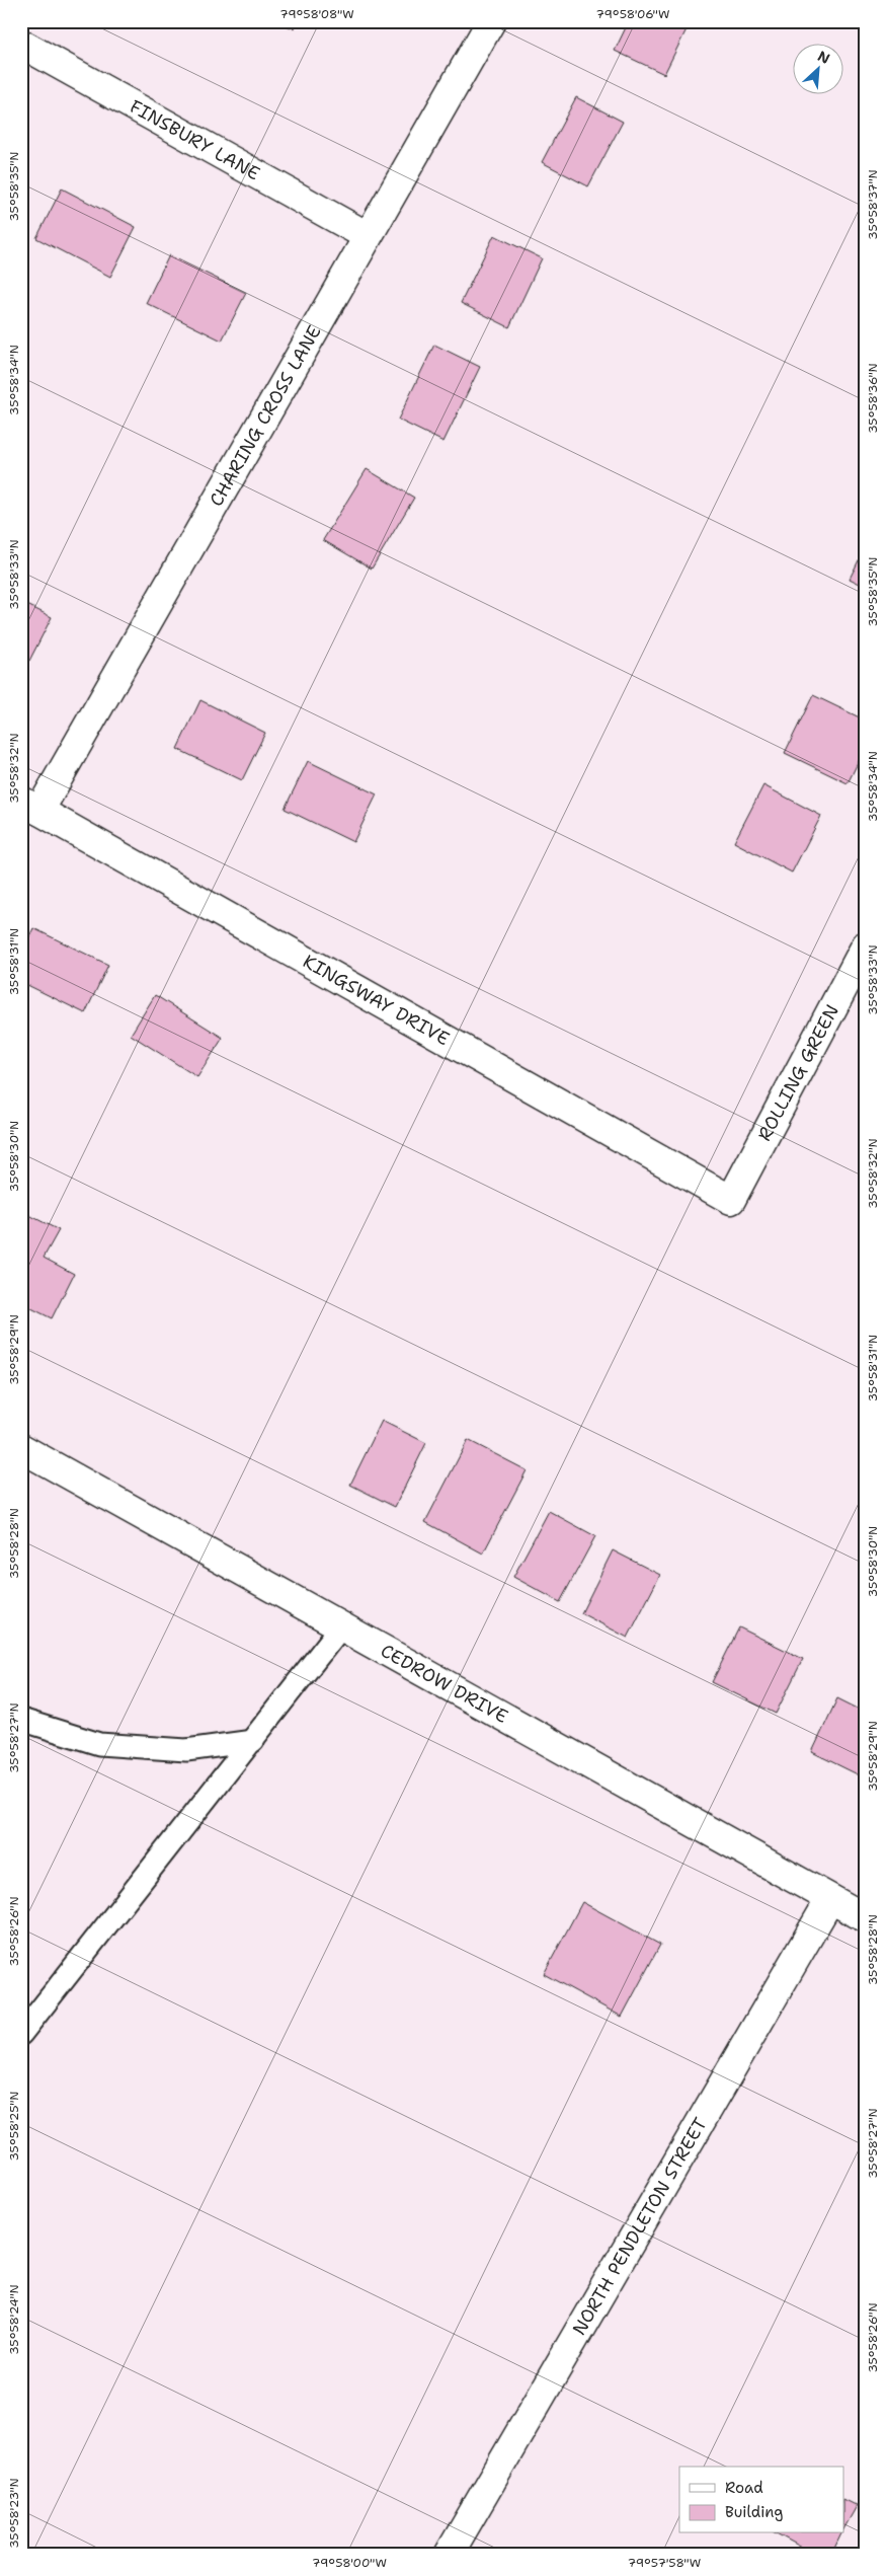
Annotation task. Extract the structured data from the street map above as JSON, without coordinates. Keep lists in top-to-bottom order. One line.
{"streets":{"street":["FINSBURY LANE","CHARING CROSS LANE","KINGSWAY DRIVE","ROLLING GREEN","CEDROW DRIVE","NORTH PENDLETON STREET"]},"crossings":[["FINSBURY LANE","CHARING CROSS LANE"],["CHARING CROSS LANE","KINGSWAY DRIVE"],["KINGSWAY DRIVE","ROLLING GREEN"],["CEDROW DRIVE","NORTH PENDLETON STREET"]],"legend":["Road","Building"],"north":"top right","coordinates":["79°58'08\"W","79°58'06\"W","35°58'35\"N","35°58'37\"N","35°58'34\"N","35°58'36\"N","35°58'33\"N","35°58'32\"N","35°58'31\"N","35°58'30\"N","35°58'29\"N","35°58'28\"N","35°58'27\"N","35°58'26\"N","35°58'25\"N","35°58'24\"N","35°58'23\"N","79°58'00\"W","79°57'58\"W"]}
